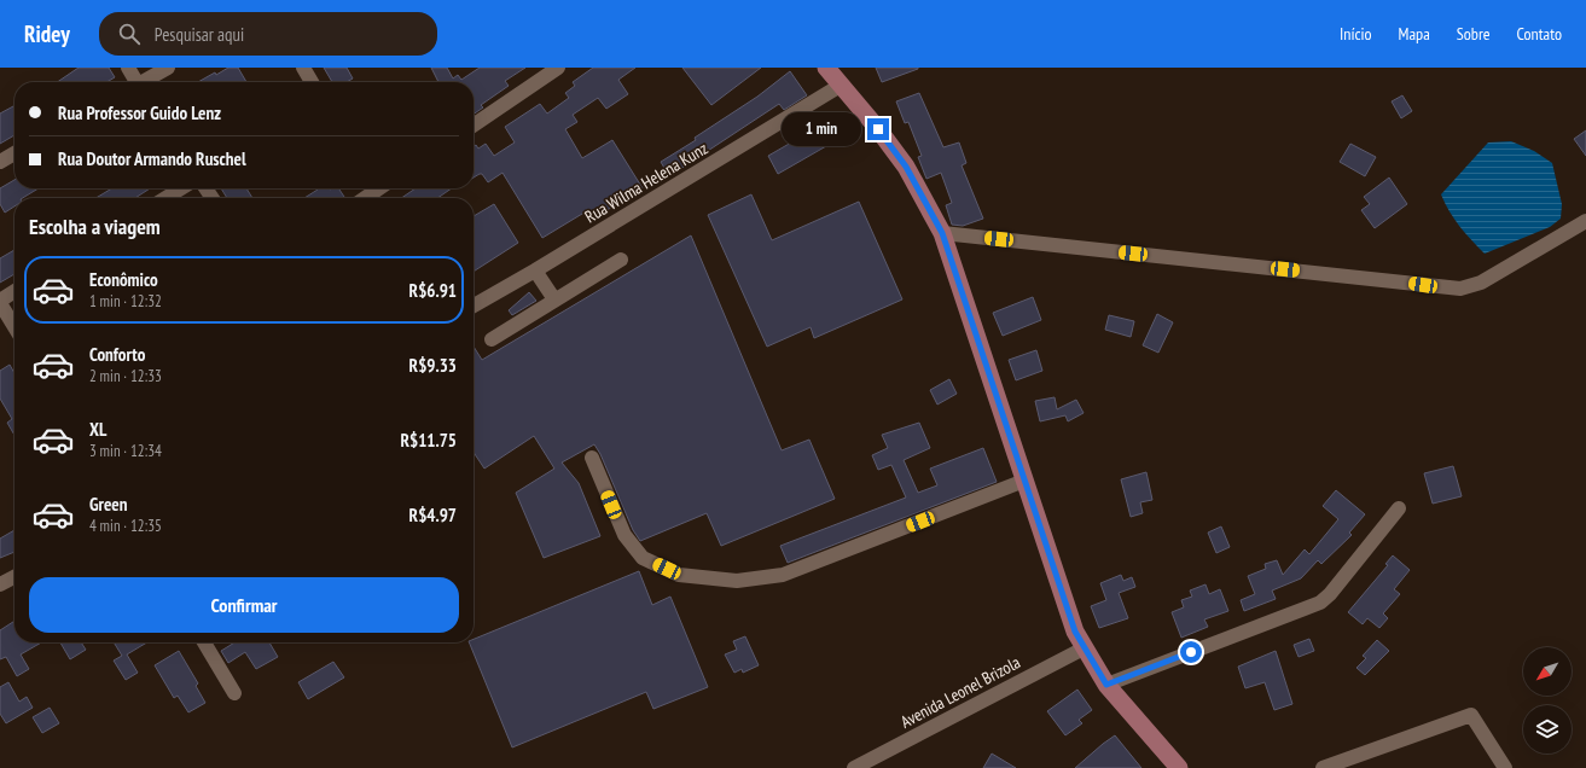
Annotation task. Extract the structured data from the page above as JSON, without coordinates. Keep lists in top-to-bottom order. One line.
{"streets":{"street":["Rua Wilma Helena Kunz","Avenida Leonel Brizola"]},"north":"bottom left","page":{"header":"Ridey","search":"Pesquisar aqui","nav":["Início","Mapa","Sobre","Contato"],"banner":["Rua Professor Guido Lenz","Rua Doutor Armando Ruschel"],"bubble":"1 min","heading":"Escolha a viagem","list":[{"name":"Econômico","note":"1 min · 12:32","value":"R$6.91"},{"name":"Conforto","note":"2 min · 12:33","value":"R$9.33"},{"name":"XL","note":"3 min · 12:34","value":"R$11.75"},{"name":"Green","note":"4 min · 12:35","value":"R$4.97"}],"buttons":"Confirmar"}}
